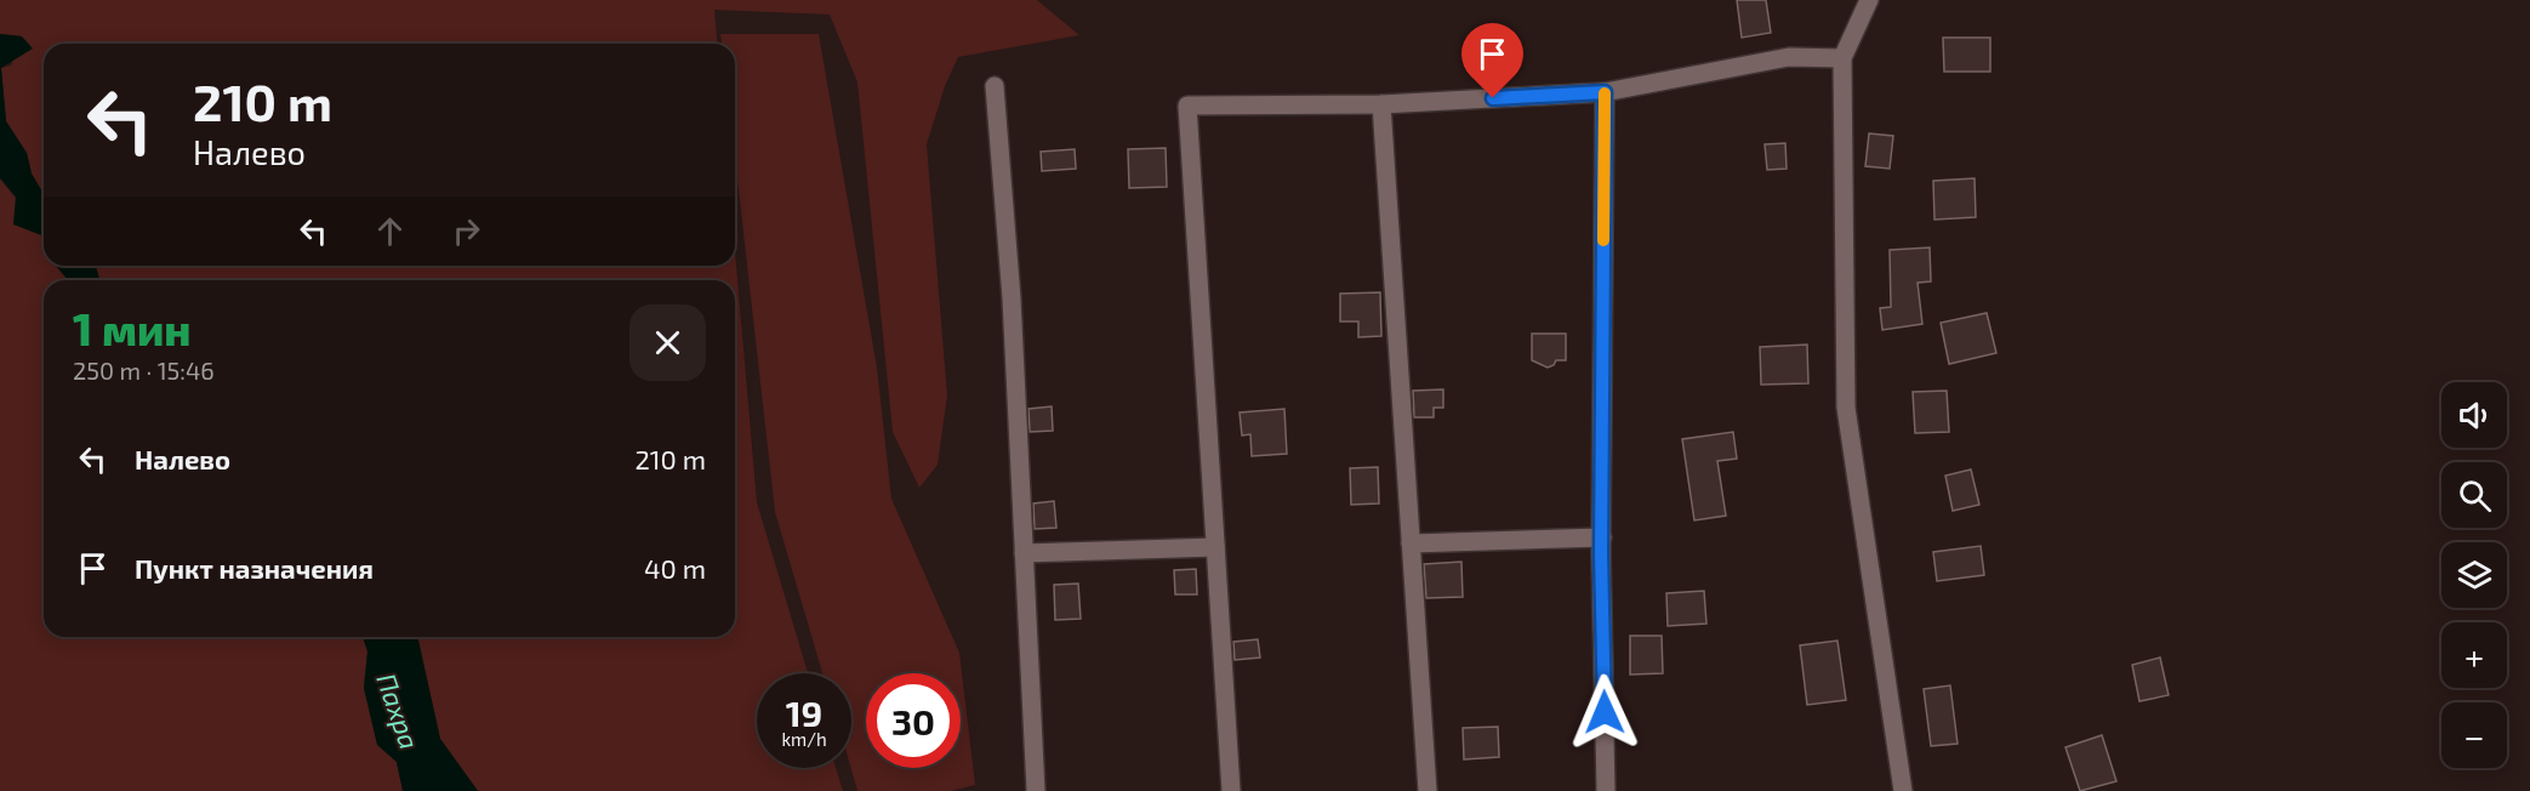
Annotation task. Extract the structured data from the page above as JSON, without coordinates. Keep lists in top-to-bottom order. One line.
{"water":["Пахра"],"page":{"turn":["210 m","Налево"],"heading":["1 мин","250 m · 15:46"],"map_buttons":["+","−"],"list":[{"name":"Налево","value":"210 m"},{"name":"Пункт назначения","value":"40 m"}],"speed":"19 km/h","limit":"30"}}
